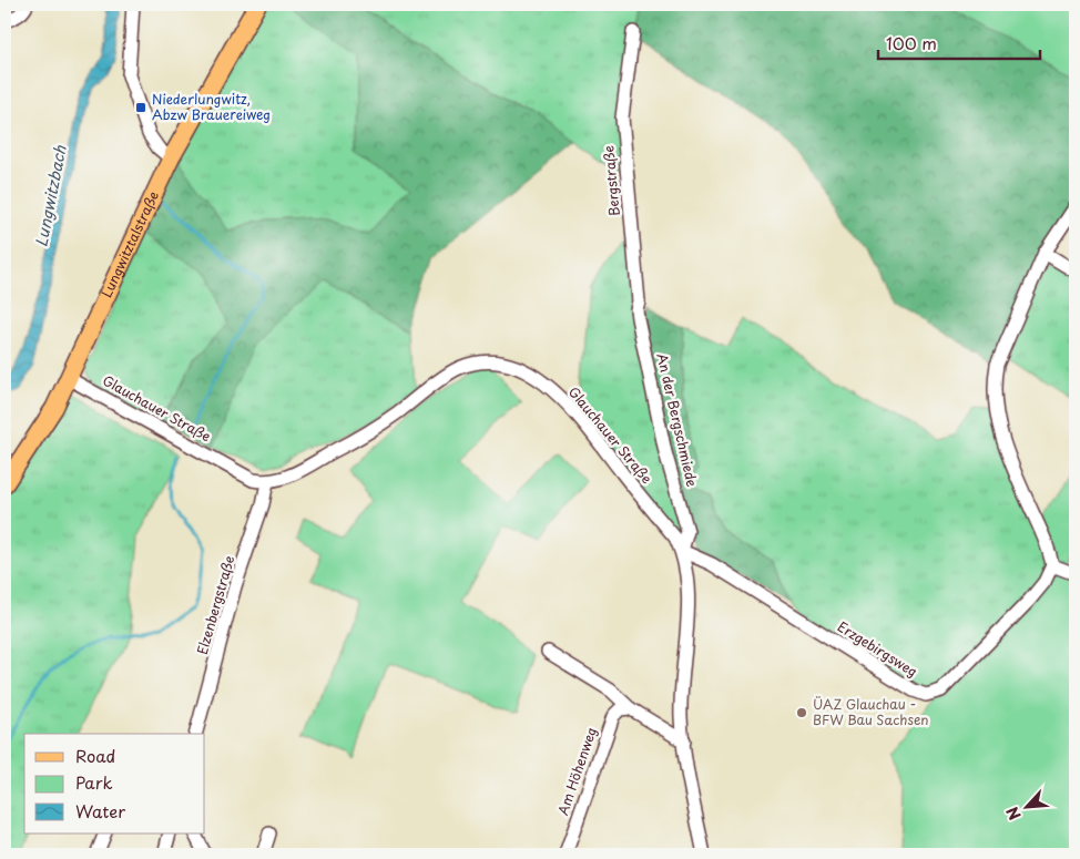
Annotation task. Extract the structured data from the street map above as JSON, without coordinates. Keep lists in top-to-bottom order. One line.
{"streets":{"main road":["Lungwitztalstraße"],"street":["Bergstraße","Glauchauer Straße","An der Bergschmiede","Elzenbergstraße","Erzgebirgsweg","Am Höhenweg"]},"crossings":[["Bergstraße","An der Bergschmiede"],["Lungwitztalstraße","Glauchauer Straße"],["Glauchauer Straße","An der Bergschmiede"],["Glauchauer Straße","Elzenbergstraße"],["Glauchauer Straße","Erzgebirgsweg"],["An der Bergschmiede","Erzgebirgsweg"]],"water":["Lungwitzbach"],"places":{"transit":["Niederlungwitz, Abzw Brauereiweg"],"other":["ÜAZ Glauchau - BFW Bau Sachsen"]},"legend":["Road","Park","Water"],"scale_bar":"100 m","north":"bottom left"}
